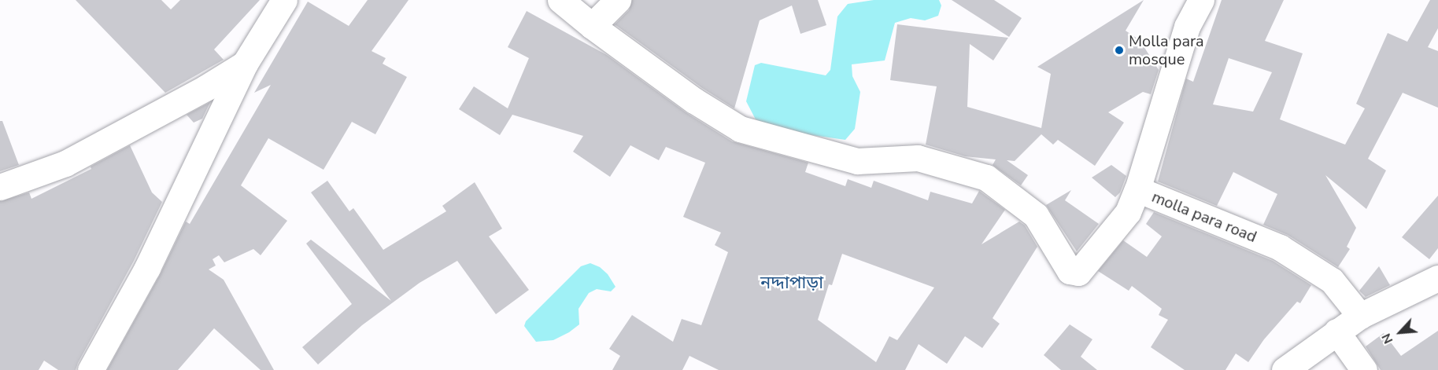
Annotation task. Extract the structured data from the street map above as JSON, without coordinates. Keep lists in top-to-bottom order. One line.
{"streets":{"street":["molla para road"]},"districts":["নদ্দাপাড়া"],"places":["Molla para mosque"],"north":"bottom left"}
